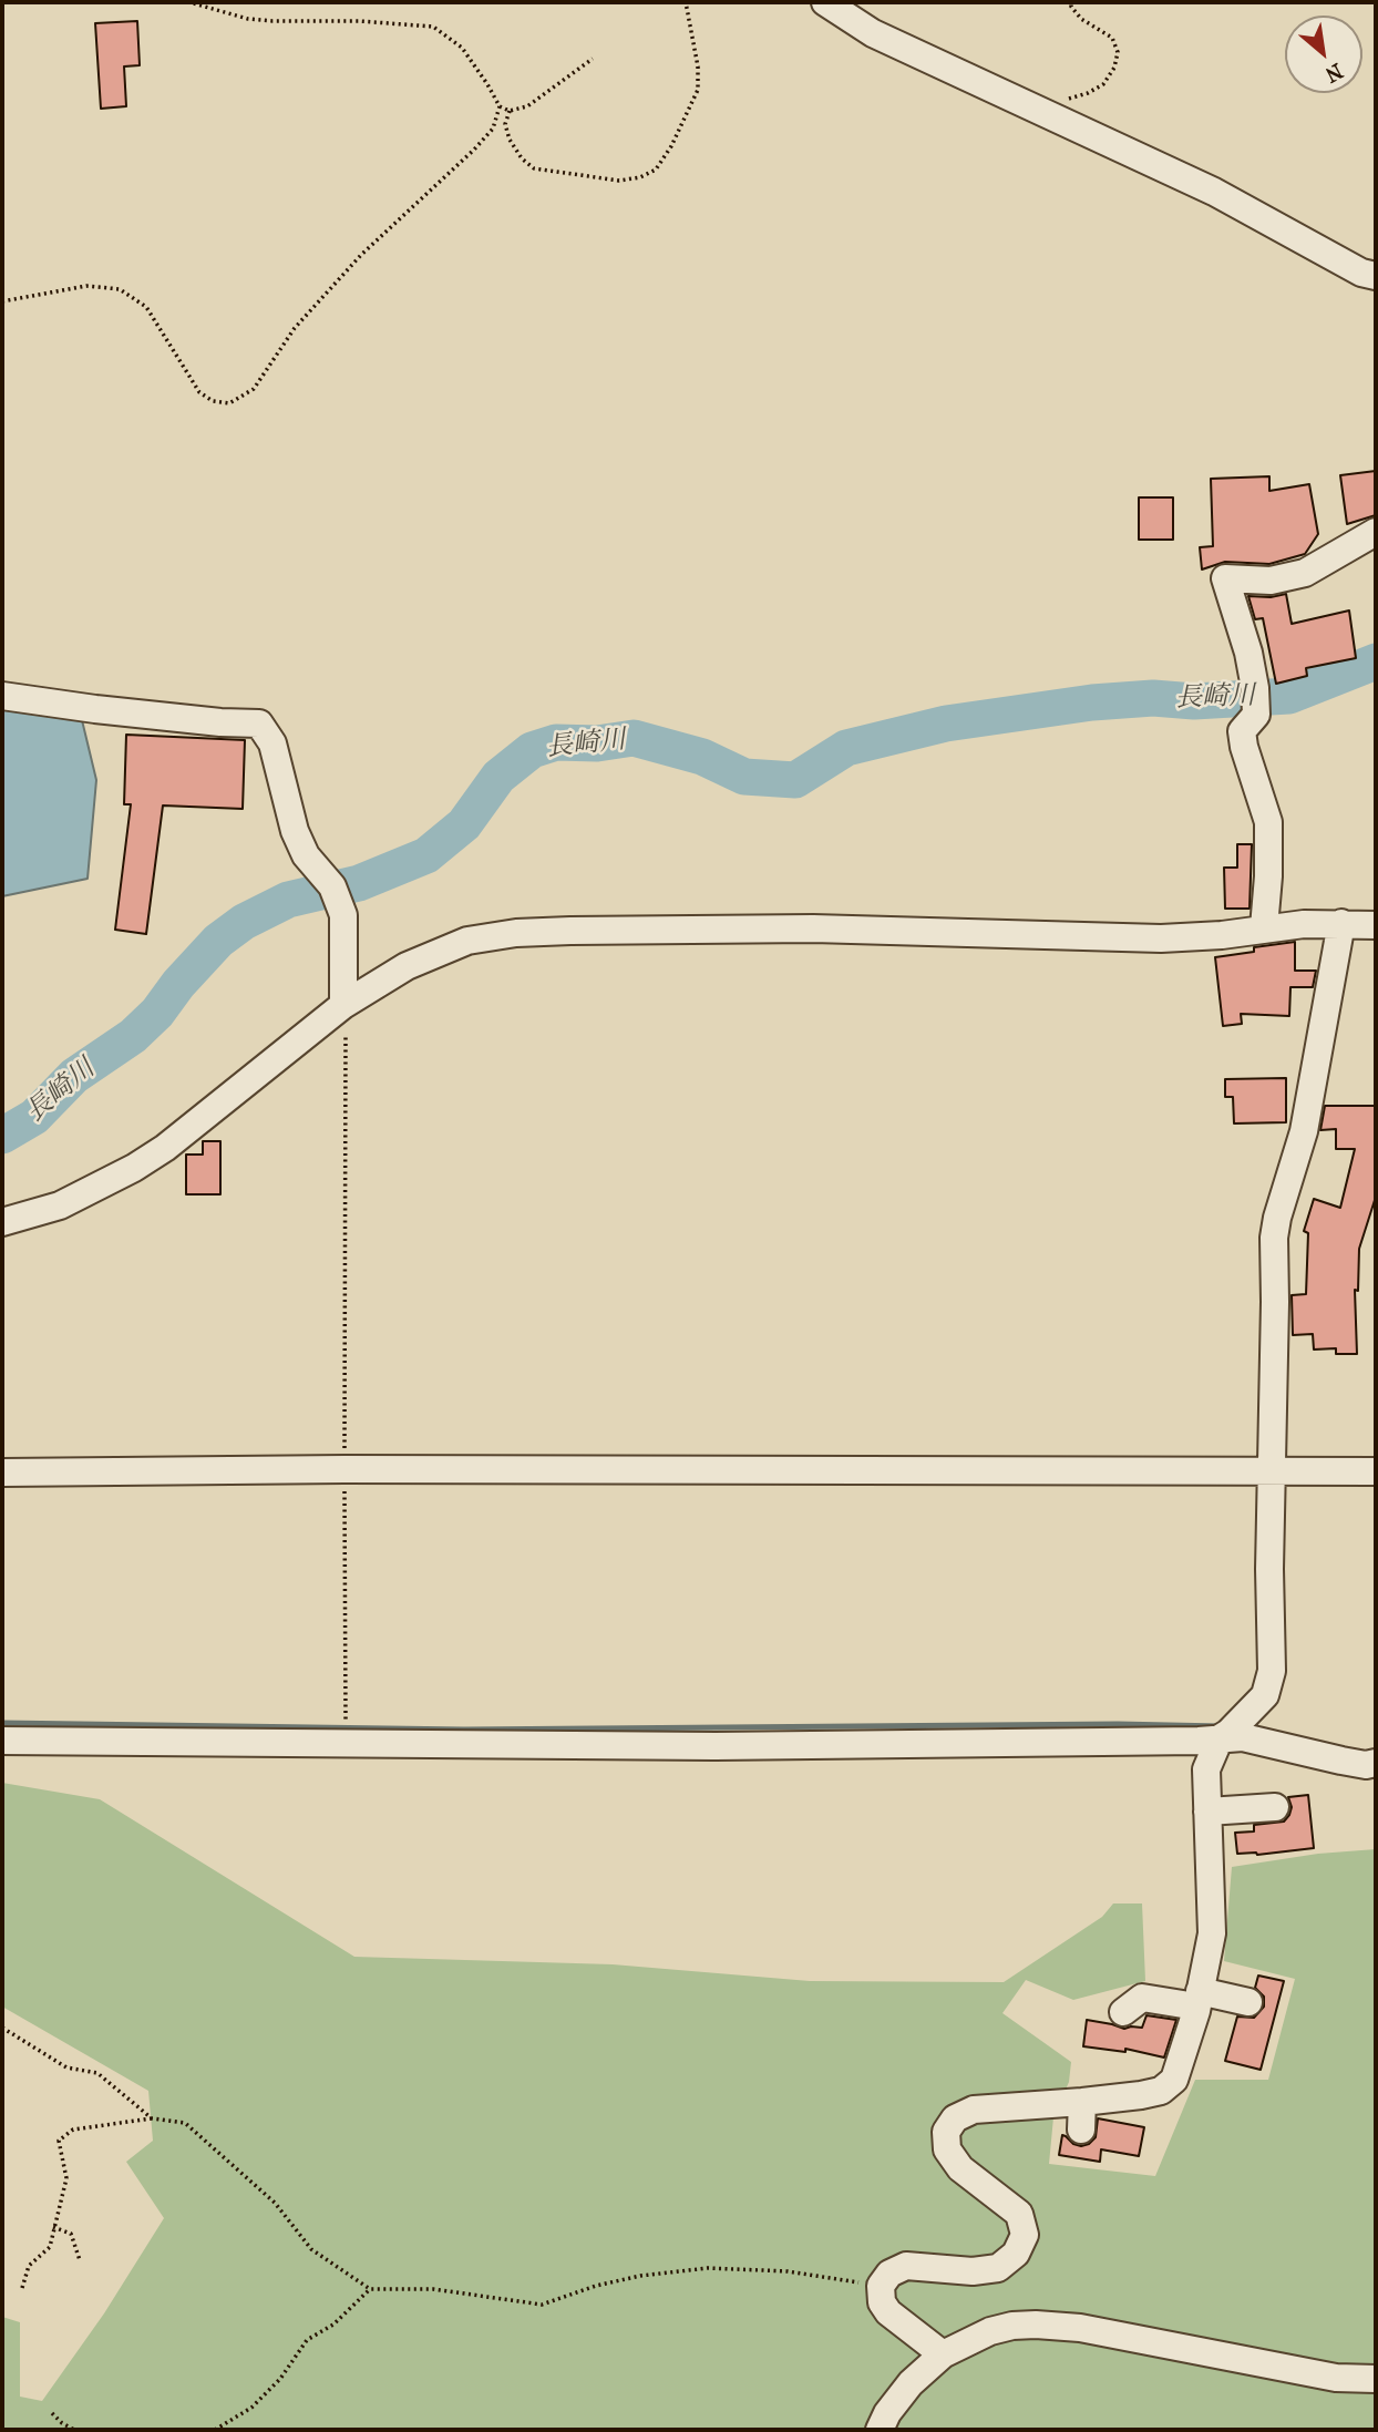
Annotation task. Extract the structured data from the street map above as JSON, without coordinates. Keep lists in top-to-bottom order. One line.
{"water":["長崎川"],"north":"bottom right"}
